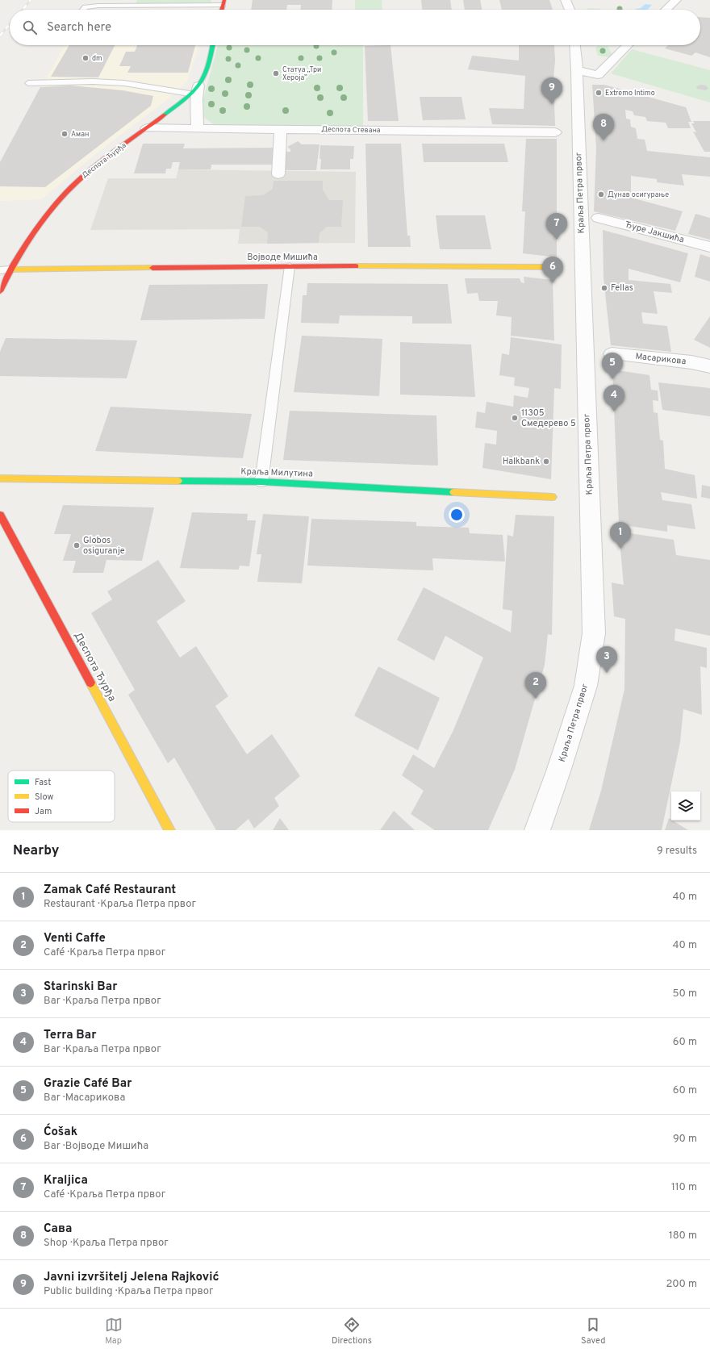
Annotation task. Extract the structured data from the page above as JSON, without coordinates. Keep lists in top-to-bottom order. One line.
{"streets":{"street":["Деспота Стевана","Деспота Ђурђа","Краља Петра првог","Ђуре Јакшића","Војводе Мишића","Масарикова","Краља Милутина"]},"crossings":[["Деспота Стевана","Деспота Ђурђа"],["Деспота Ђурђа","Војводе Мишића"]],"places":["dm","Статуа „Три Хероја”","Extremo Intimo","Аман","Дунав осигурање","Fellas","11305 Смедерево 5","Halkbank","Globos osiguranje"],"legend":["Fast","Slow","Jam"],"page":{"search":"Search here","pins":["9","8","7","6","5","4","1","3","2"],"heading":["Nearby","9 results"],"list":[{"mark":"1","name":"Zamak Café Restaurant","note":"Restaurant · Краља Петра првог","value":"40 m"},{"mark":"2","name":"Venti Caffe","note":"Café · Краља Петра првог","value":"40 m"},{"mark":"3","name":"Starinski Bar","note":"Bar · Краља Петра првог","value":"50 m"},{"mark":"4","name":"Terra Bar","note":"Bar · Краља Петра првог","value":"60 m"},{"mark":"5","name":"Grazie Café Bar","note":"Bar · Масарикова","value":"60 m"},{"mark":"6","name":"Ćošak","note":"Bar · Војводе Мишића","value":"90 m"},{"mark":"7","name":"Kraljica","note":"Café · Краља Петра првог","value":"110 m"},{"mark":"8","name":"Сава","note":"Shop · Краља Петра првог","value":"180 m"},{"mark":"9","name":"Javni izvršitelj Jelena Rajković","note":"Public building · Краља Петра првог","value":"200 m"}],"nav":["Map","Directions","Saved"]}}
